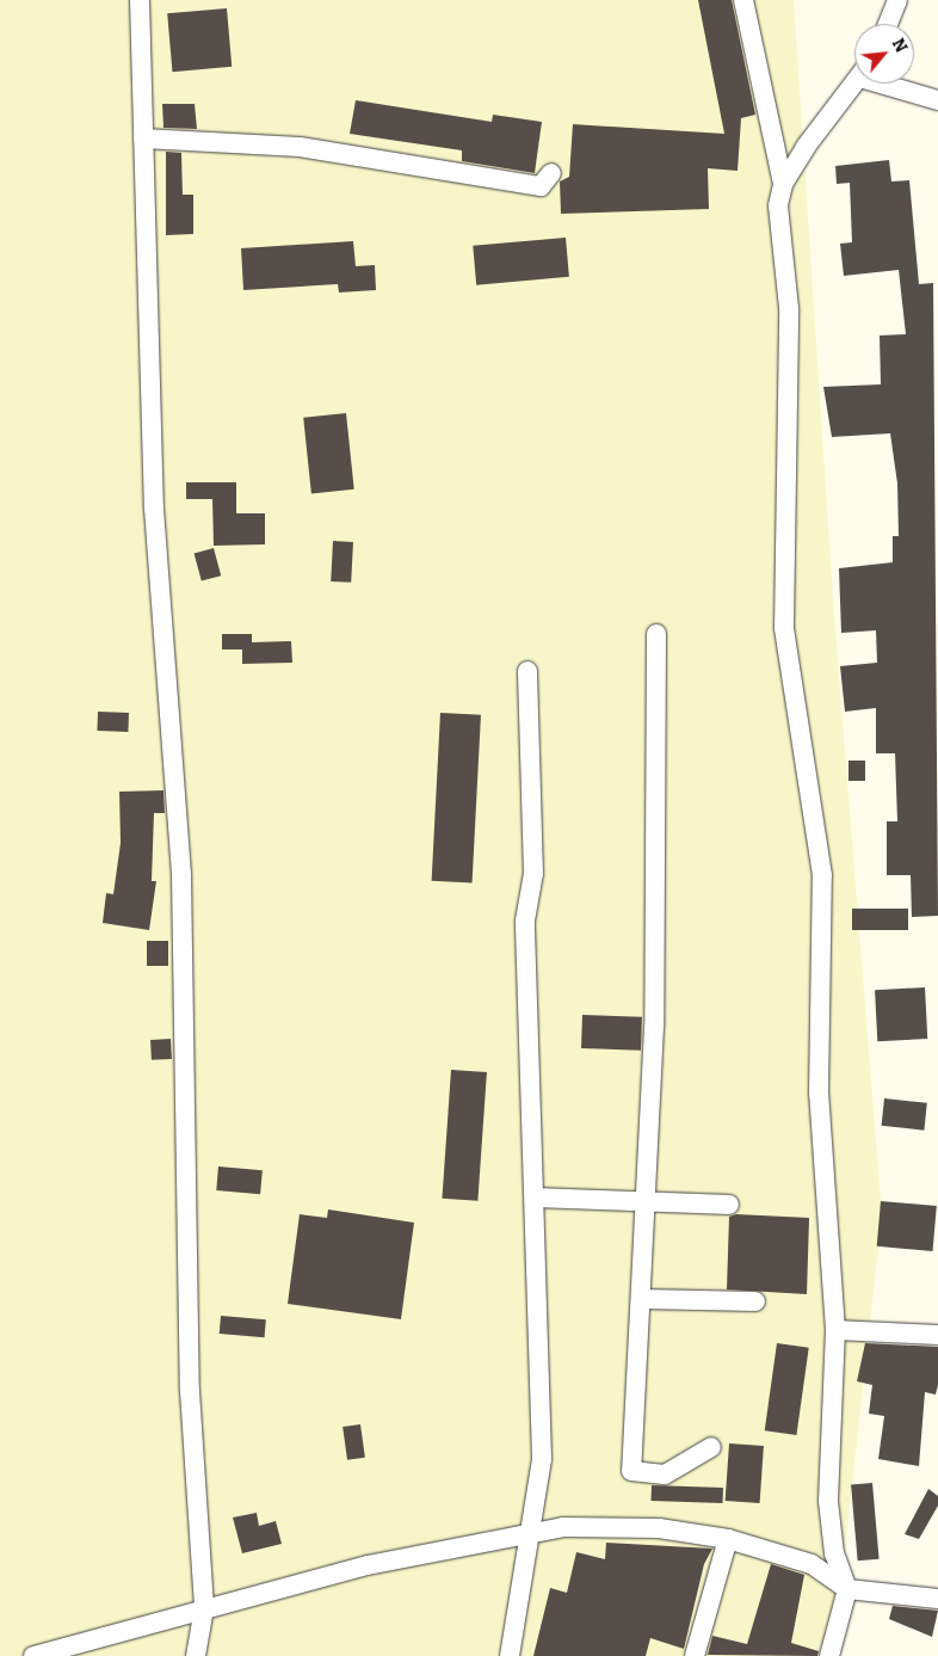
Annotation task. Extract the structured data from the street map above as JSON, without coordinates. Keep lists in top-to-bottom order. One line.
{"north":"top right"}
